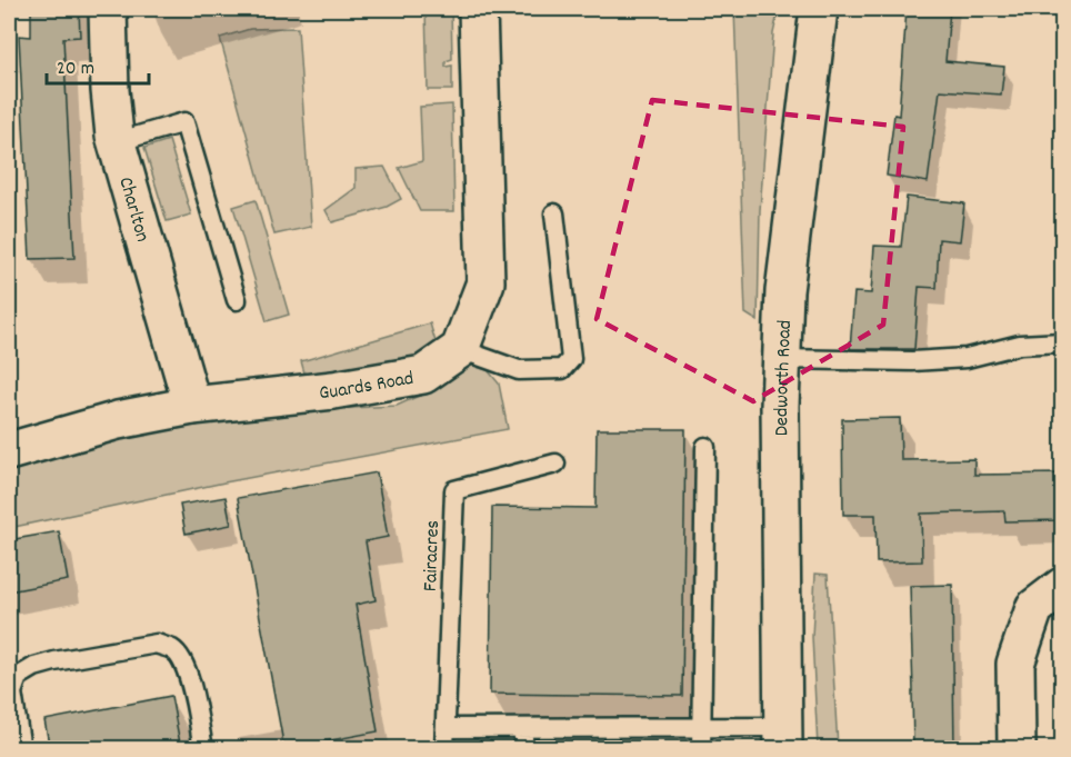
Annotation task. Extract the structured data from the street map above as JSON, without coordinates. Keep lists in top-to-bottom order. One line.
{"streets":{"street":["Charlton","Dedworth Road","Guards Road"],"lane":["Fairacres"]},"crossings":[["Charlton","Guards Road"]],"scale_bar":"20 m"}
